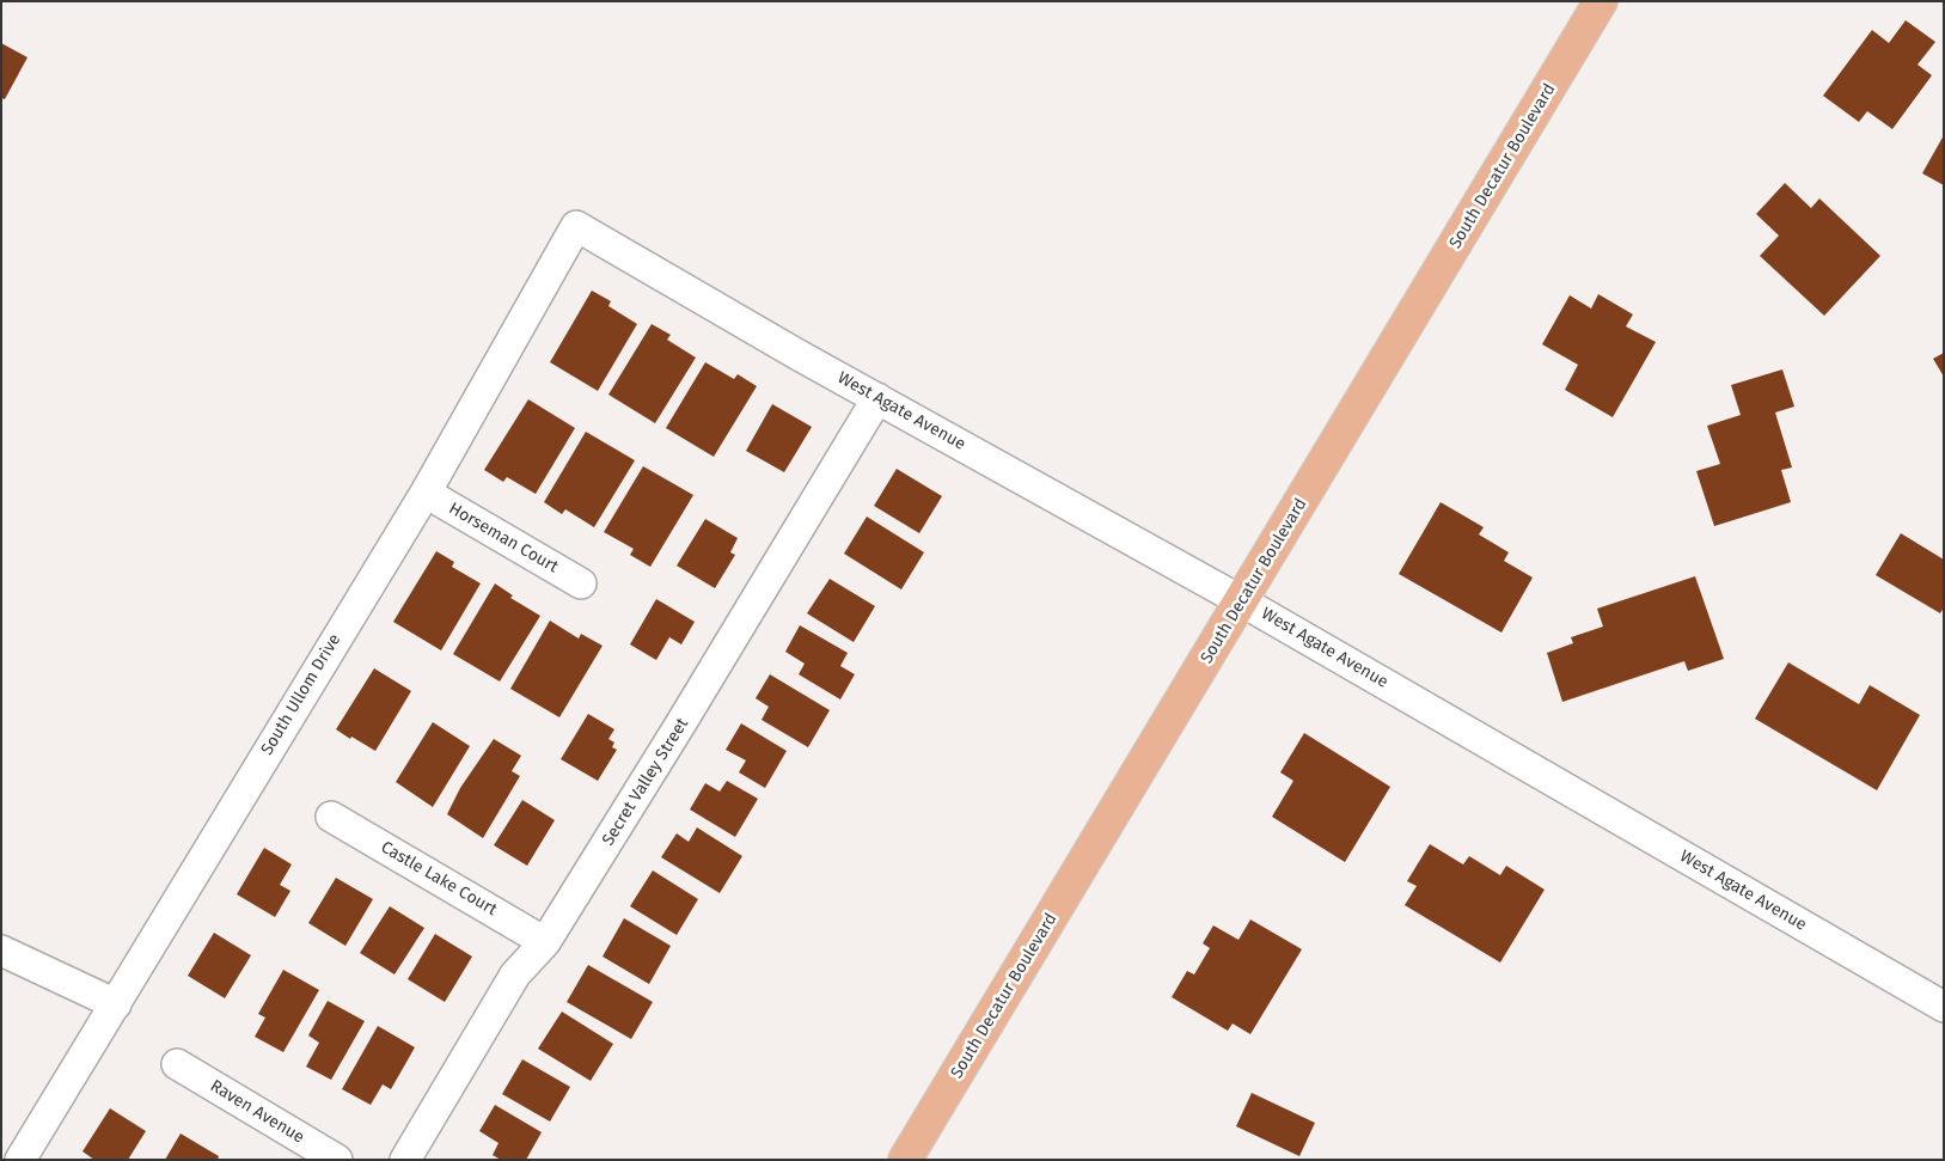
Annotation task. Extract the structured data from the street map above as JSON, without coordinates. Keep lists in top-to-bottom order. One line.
{"streets":{"main road":["South Decatur Boulevard"],"street":["West Agate Avenue","Horseman Court","South Ullom Drive","Secret Valley Street","Castle Lake Court","Raven Avenue"]},"crossings":[["South Decatur Boulevard","West Agate Avenue"],["West Agate Avenue","South Ullom Drive"],["West Agate Avenue","Secret Valley Street"],["Horseman Court","South Ullom Drive"],["Secret Valley Street","Castle Lake Court"]]}
